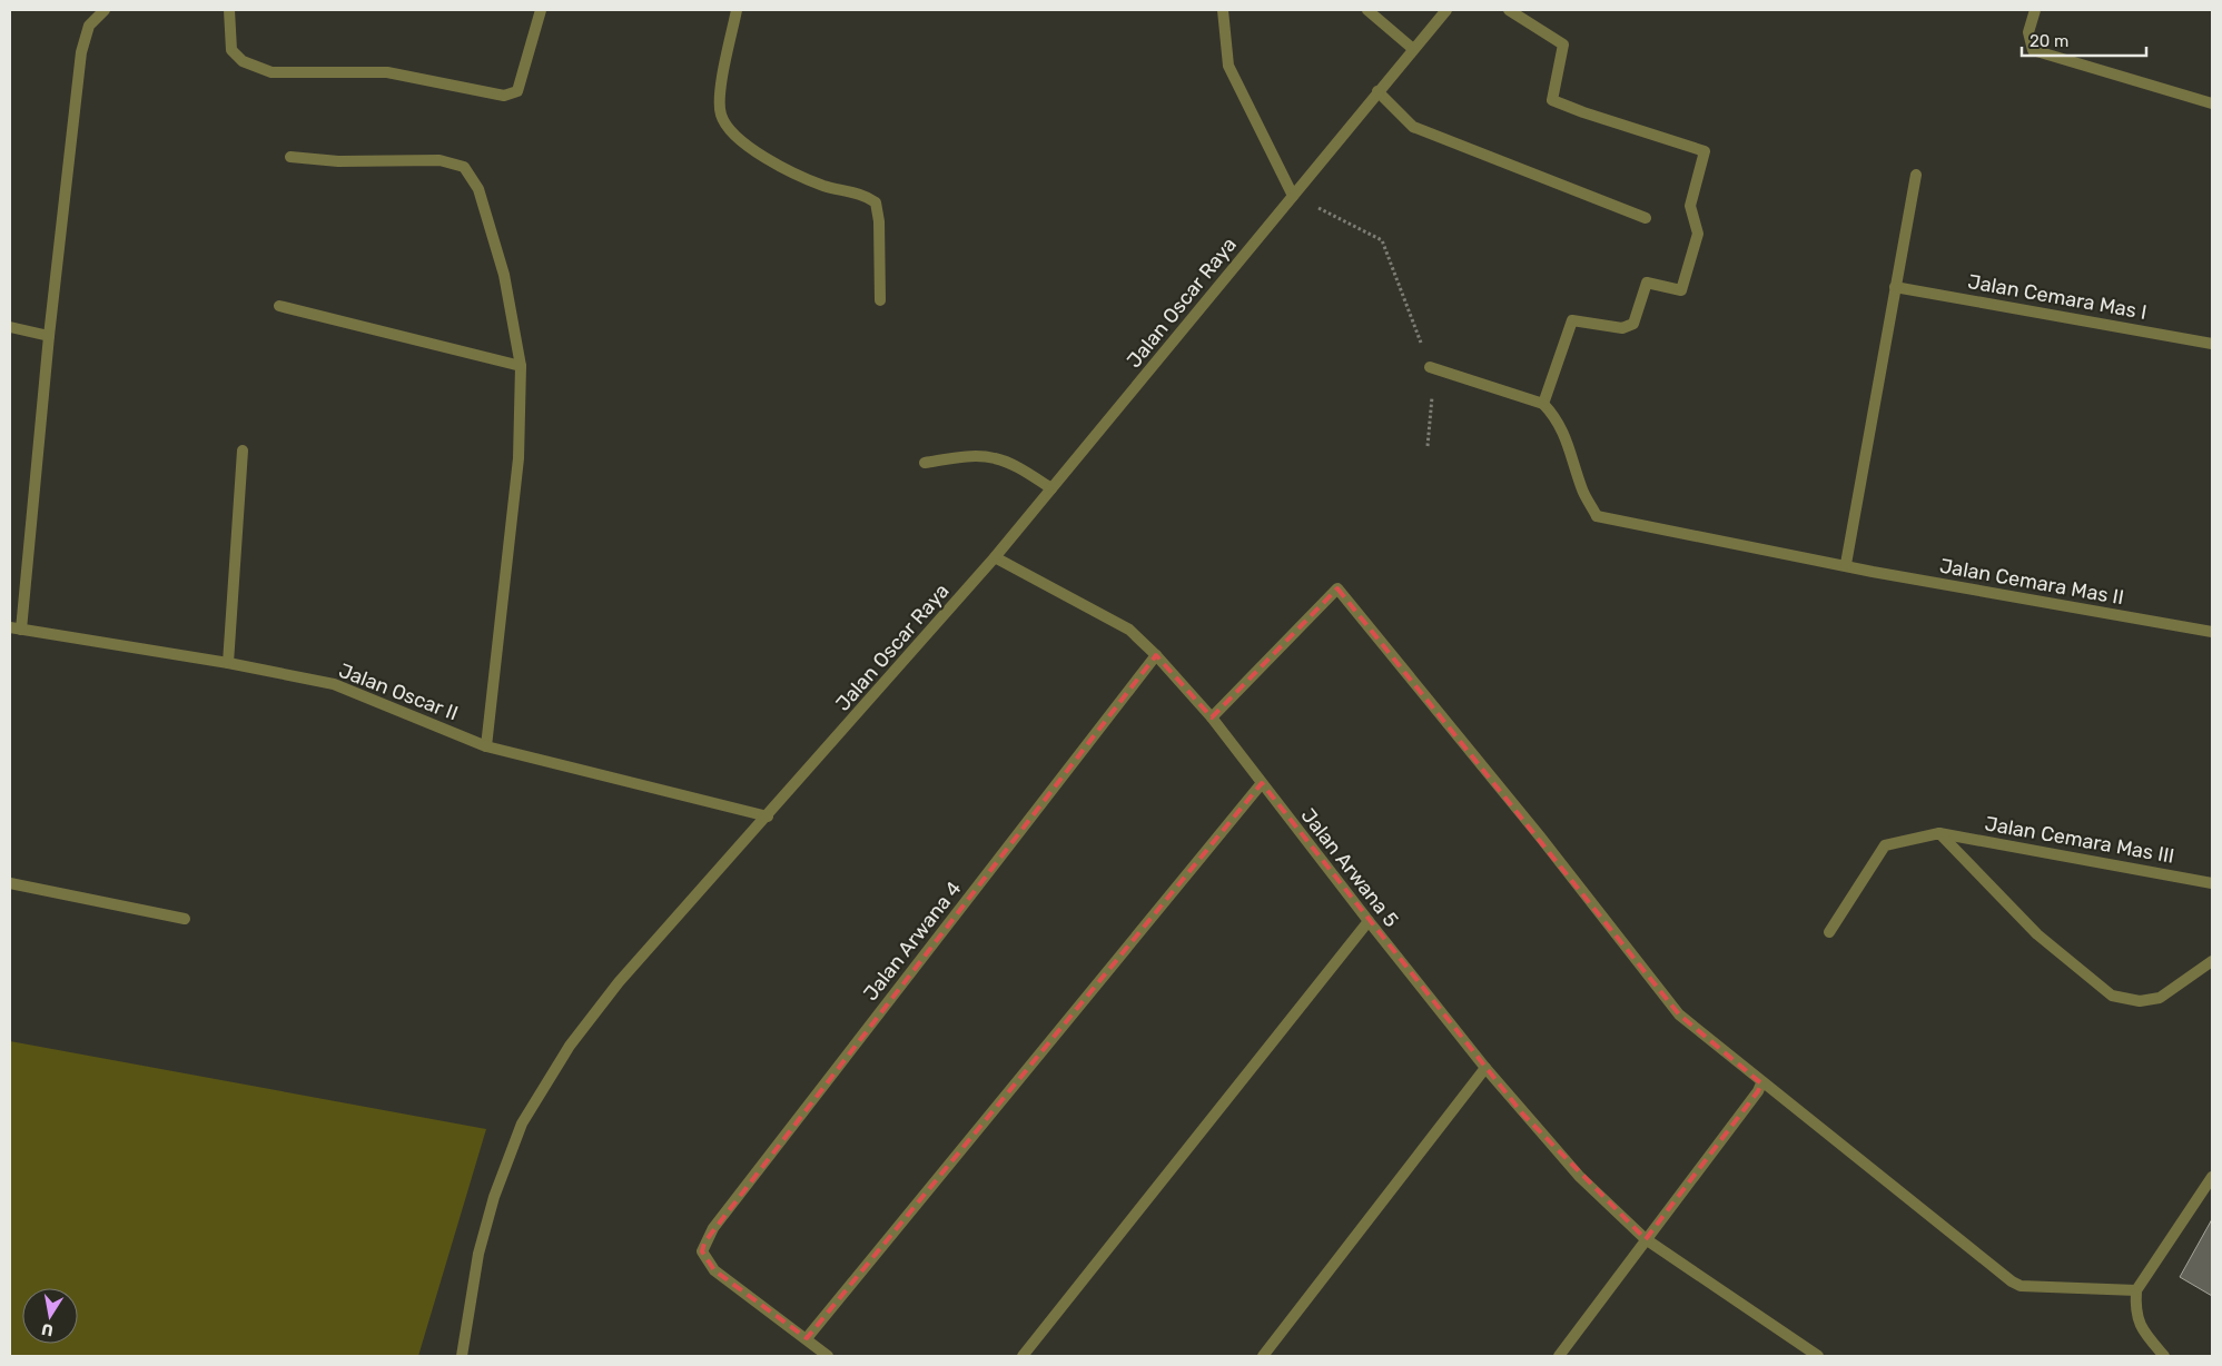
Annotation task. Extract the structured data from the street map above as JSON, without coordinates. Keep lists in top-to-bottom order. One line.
{"streets":{"street":["Jalan Cemara Mas I","Jalan Oscar Raya","Jalan Cemara Mas II","Jalan Oscar II","Jalan Cemara Mas III","Jalan Arwana 5","Jalan Arwana 4"]},"crossings":[["Jalan Oscar Raya","Jalan Oscar II"],["Jalan Oscar Raya","Jalan Arwana 5"],["Jalan Arwana 5","Jalan Arwana 4"]],"scale_bar":"20 m","north":"bottom"}
